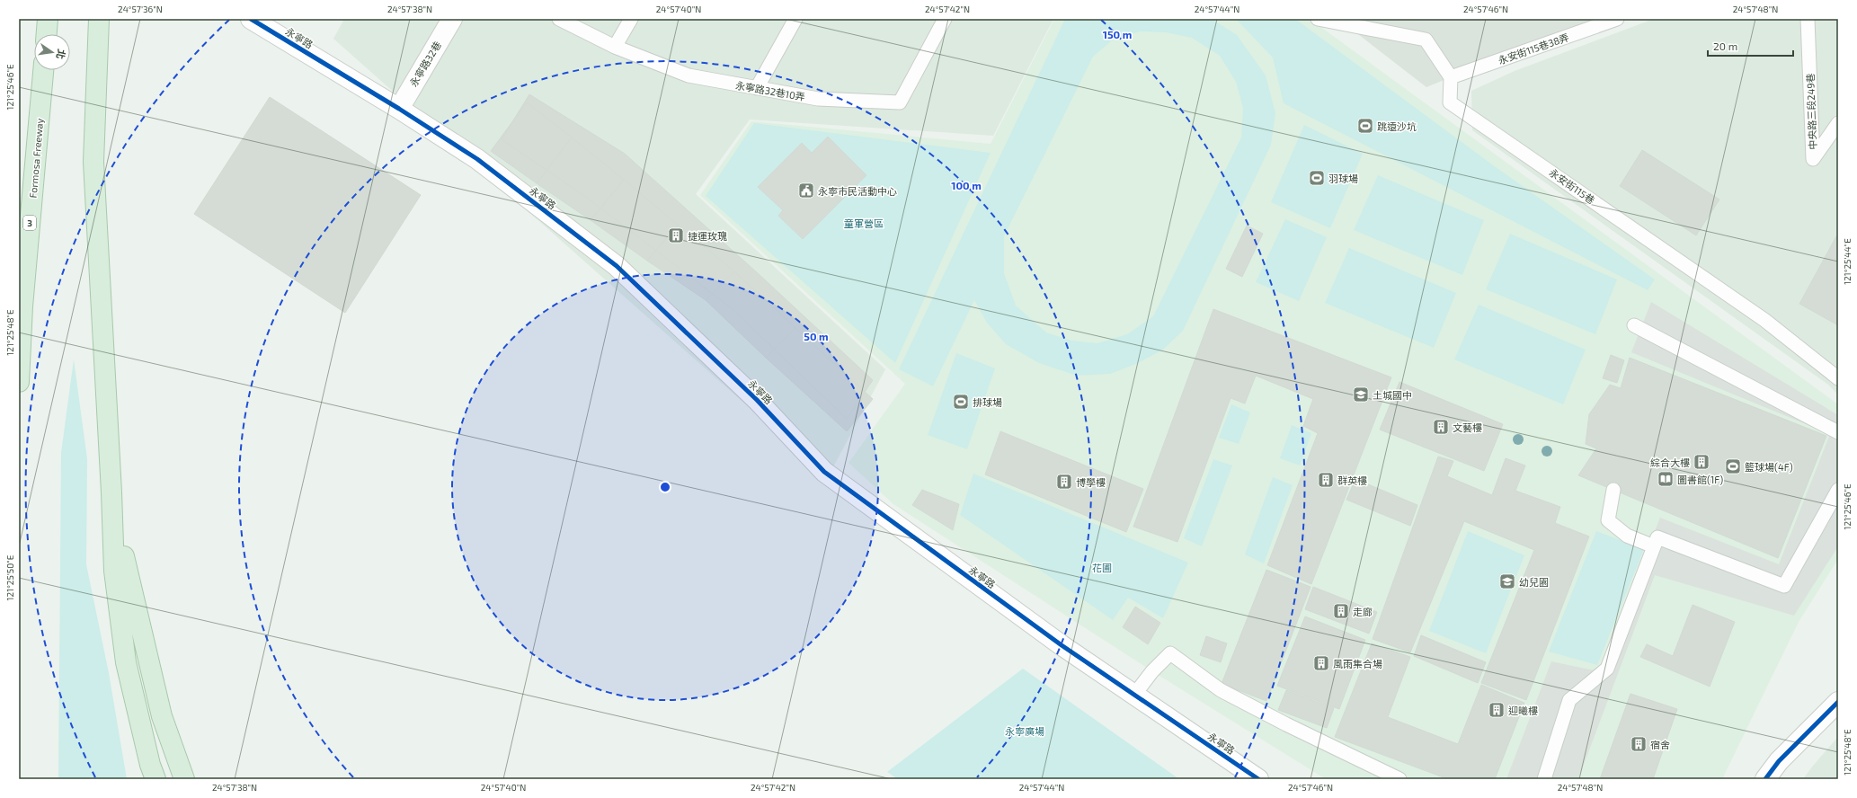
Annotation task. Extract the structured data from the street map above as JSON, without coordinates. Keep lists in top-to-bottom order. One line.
{"streets":{"highway":["Formosa Freeway","3"],"street":["永寧路","永寧路32巷"],"lane":["永安街115巷38弄","永寧路32巷10弄","中央路三段249巷","永安街115巷"]},"crossings":[["永寧路","永寧路32巷"],["永安街115巷38弄","永安街115巷"]],"parks":["童軍營區","花圃","永寧廣場"],"places":{"sports":["跳遠沙坑","羽球場","排球場","籃球場(4F)"],"public building":["永寧市民活動中心"],"building":["捷運玫瑰","文藝樓","綜合大樓","群英樓","博學樓","走廊","風雨集合場","迎曦樓","宿舍"],"school or university":["土城國中","幼兒園"],"library":["圖書館(1F)"]},"scale_bar":"20 m","north":"right","coordinates":["24°57'36\"N","24°57'38\"N","24°57'40\"N","24°57'42\"N","24°57'44\"N","24°57'46\"N","24°57'48\"N","121°25'46\"E","121°25'44\"E","121°25'48\"E","121°25'50\"E"],"rings":["150 m","100 m","50 m"]}
